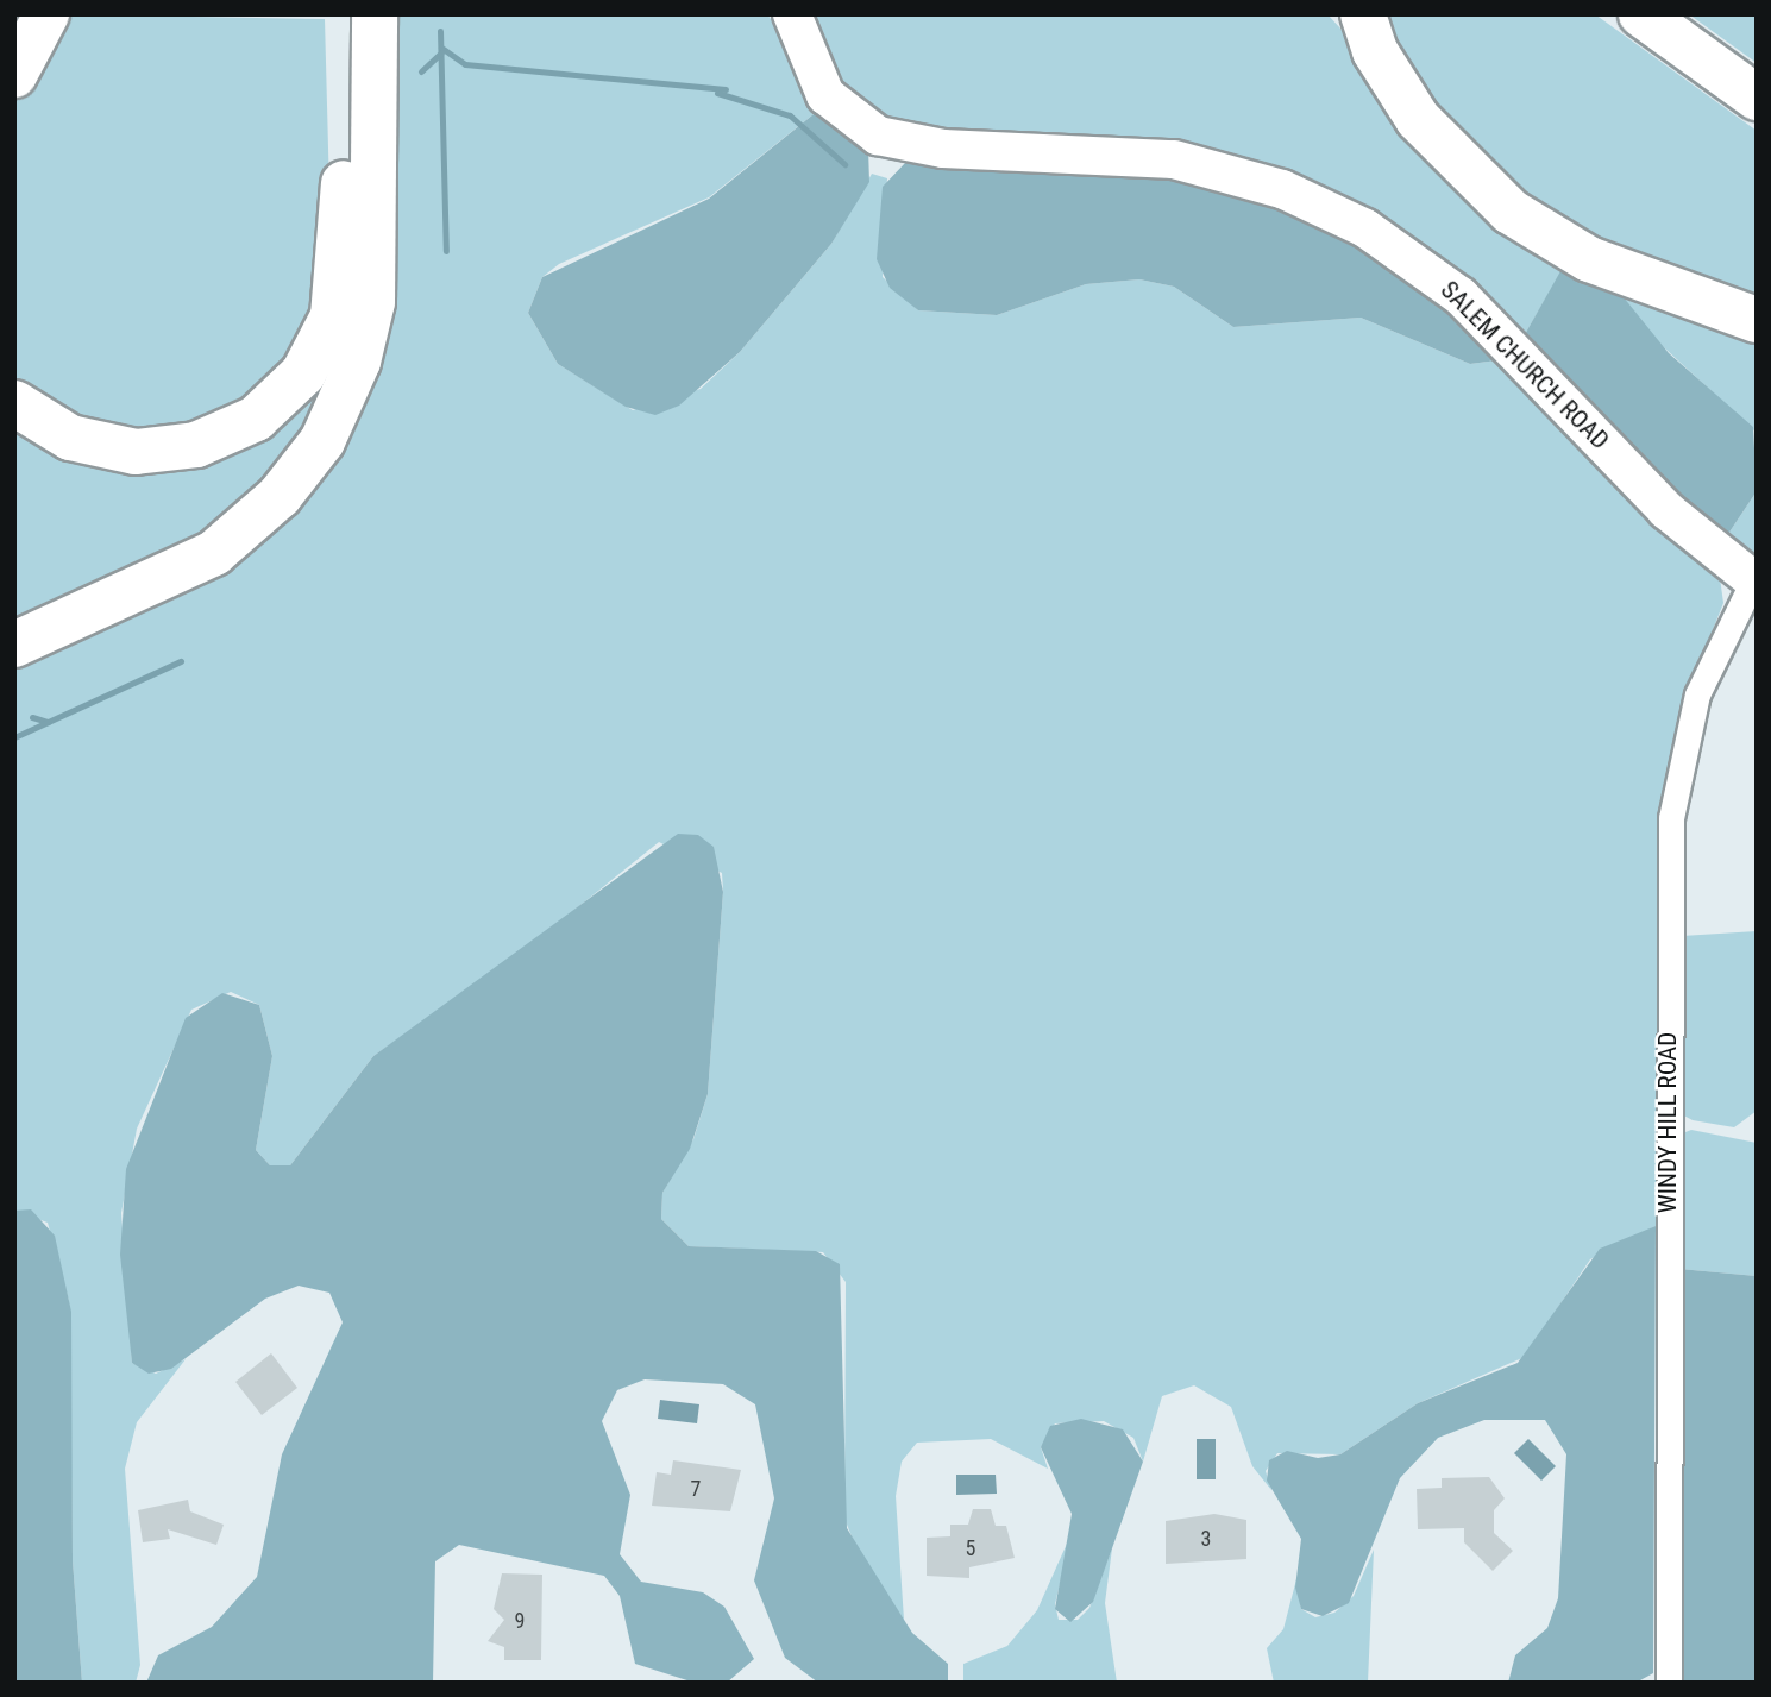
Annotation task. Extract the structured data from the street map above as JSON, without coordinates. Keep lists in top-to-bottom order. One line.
{"streets":{"street":["SALEM CHURCH ROAD","WINDY HILL ROAD"]},"crossings":[["SALEM CHURCH ROAD","WINDY HILL ROAD"]],"house_numbers":["7","3","5","9"]}
